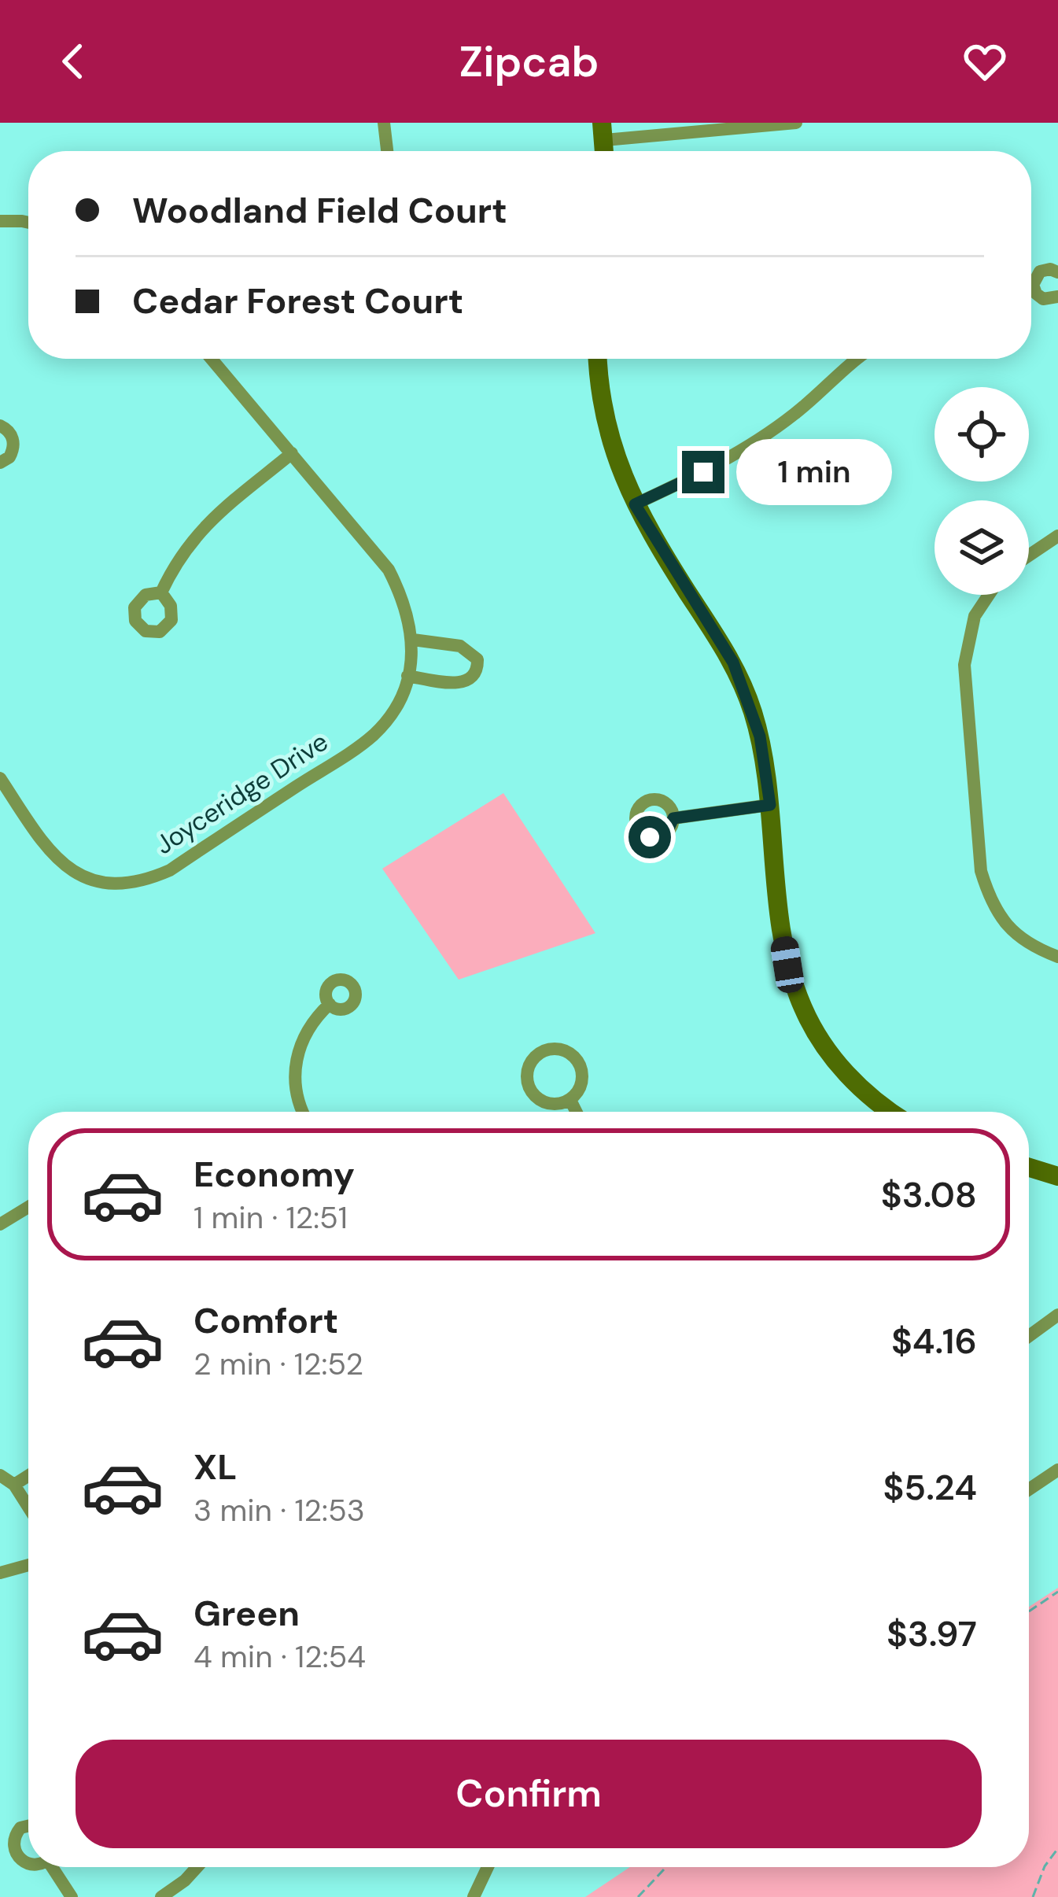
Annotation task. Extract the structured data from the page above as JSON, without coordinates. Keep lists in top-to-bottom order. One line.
{"streets":{"street":["Joyceridge Drive"]},"page":{"header":"Zipcab","banner":["Woodland Field Court","Cedar Forest Court"],"bubble":"1 min","list":[{"name":"Economy","note":"1 min · 12:51","value":"$3.08"},{"name":"Comfort","note":"2 min · 12:52","value":"$4.16"},{"name":"XL","note":"3 min · 12:53","value":"$5.24"},{"name":"Green","note":"4 min · 12:54","value":"$3.97"}],"buttons":"Confirm"}}
